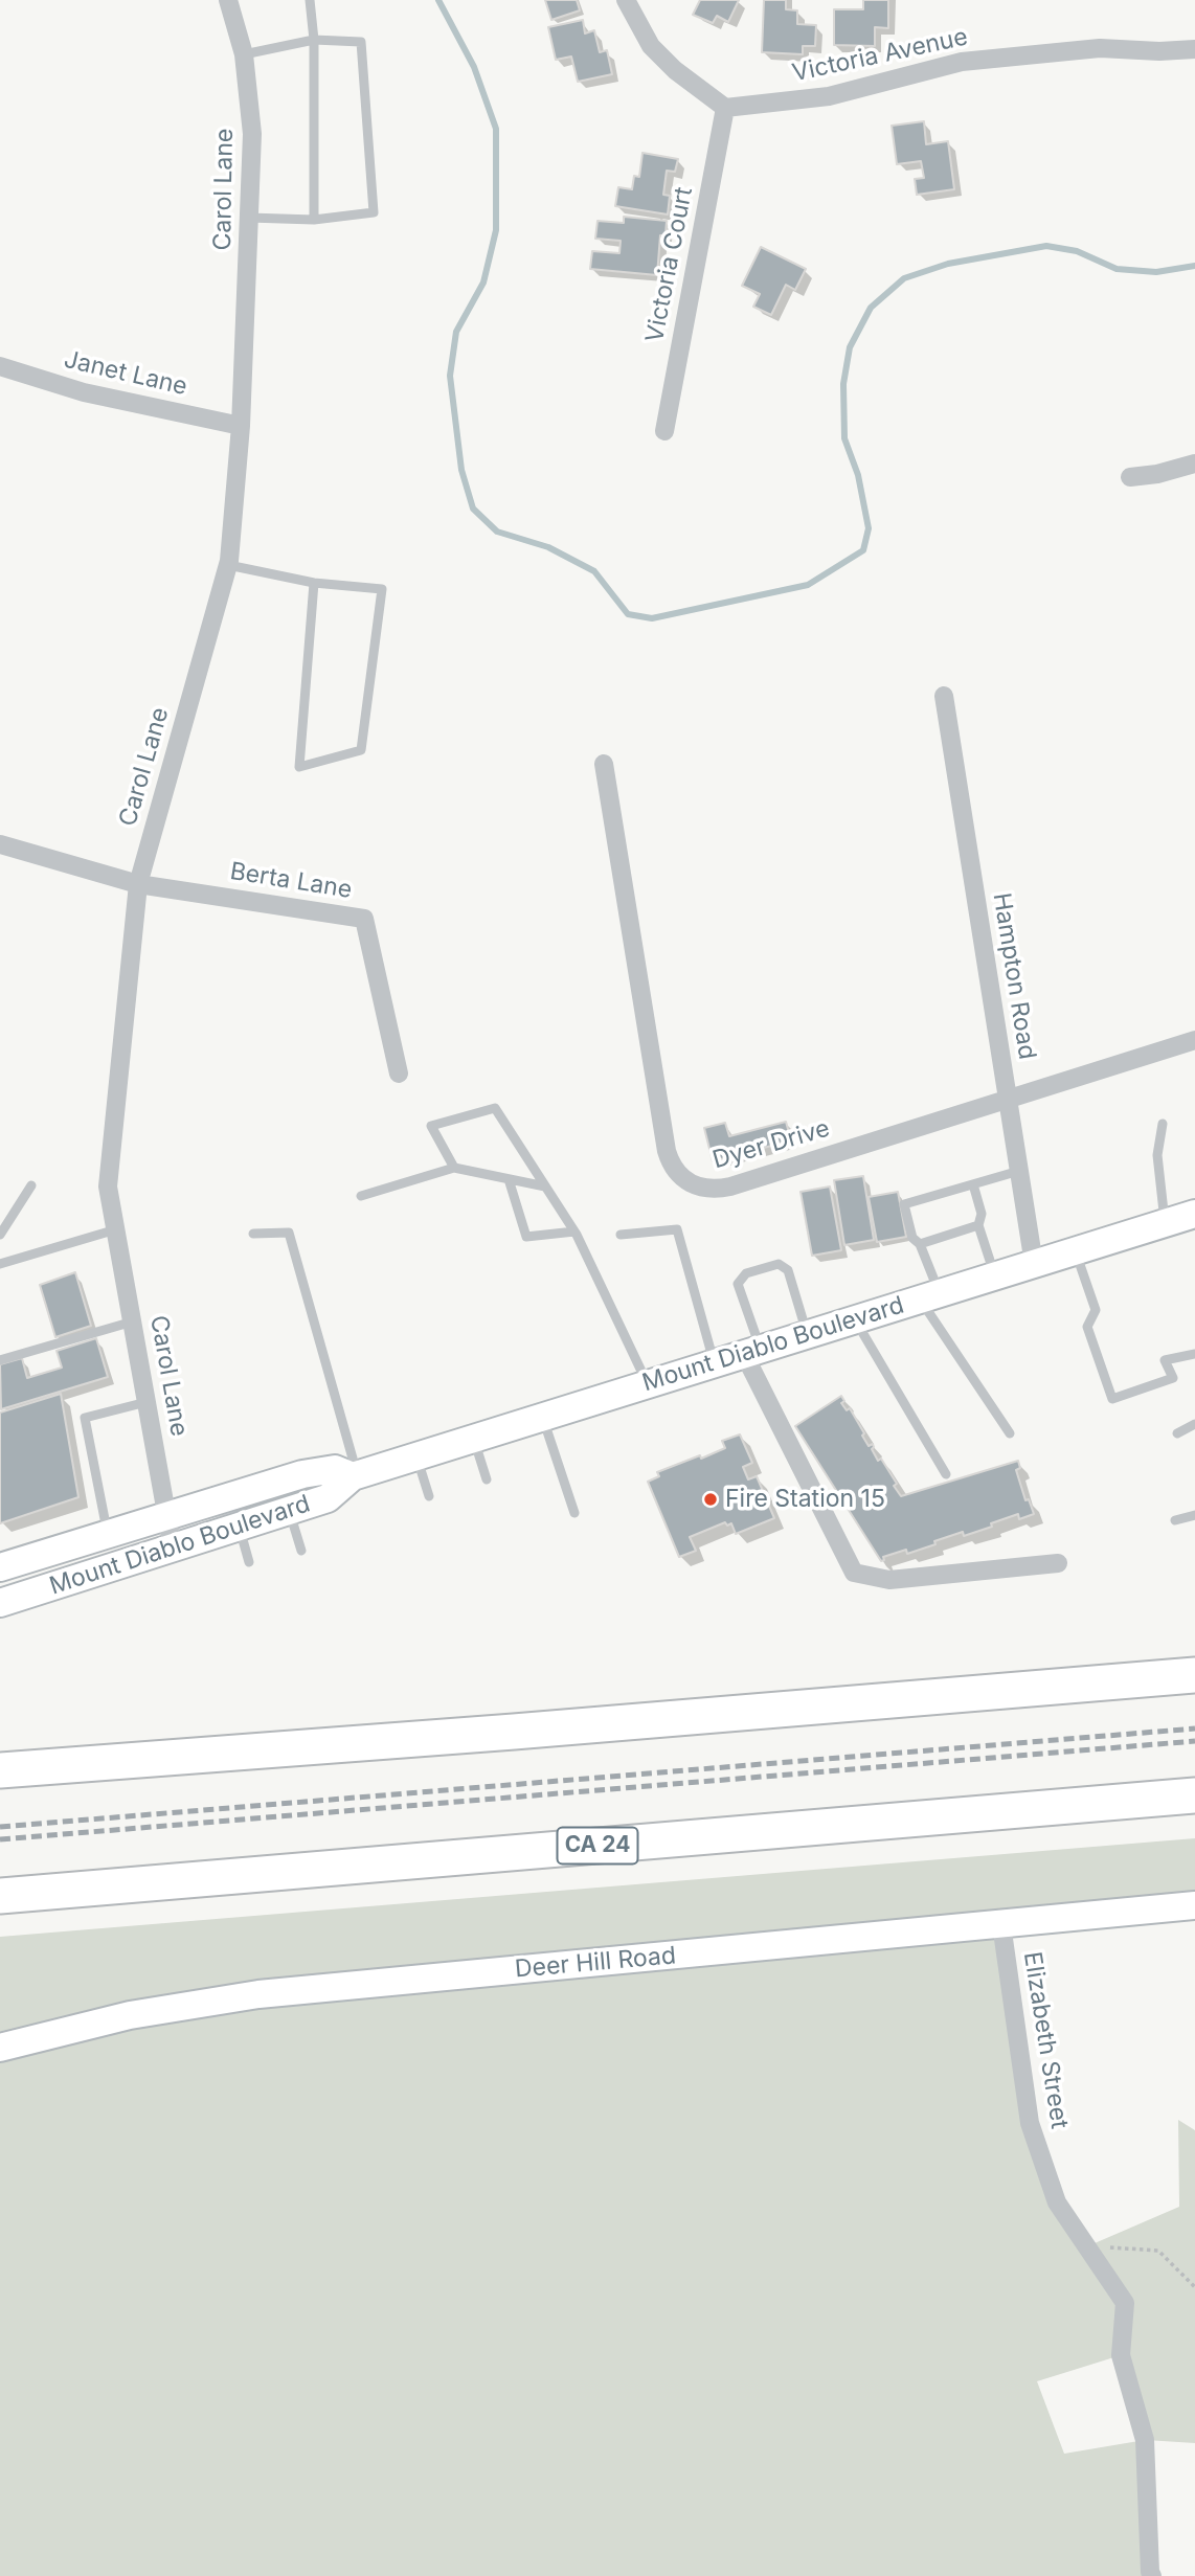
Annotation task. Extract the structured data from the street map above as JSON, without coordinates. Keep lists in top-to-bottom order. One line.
{"streets":{"highway":["CA 24"],"main road":["Mount Diablo Boulevard","Deer Hill Road"],"street":["Victoria Avenue","Carol Lane","Victoria Court","Janet Lane","Berta Lane","Hampton Road","Dyer Drive","Elizabeth Street"]},"crossings":[["Victoria Avenue","Victoria Court"],["Carol Lane","Janet Lane"],["Carol Lane","Berta Lane"],["Carol Lane","Mount Diablo Boulevard"],["Hampton Road","Dyer Drive"],["Hampton Road","Mount Diablo Boulevard"],["Deer Hill Road","Elizabeth Street"]],"places":["Fire Station 15"]}
